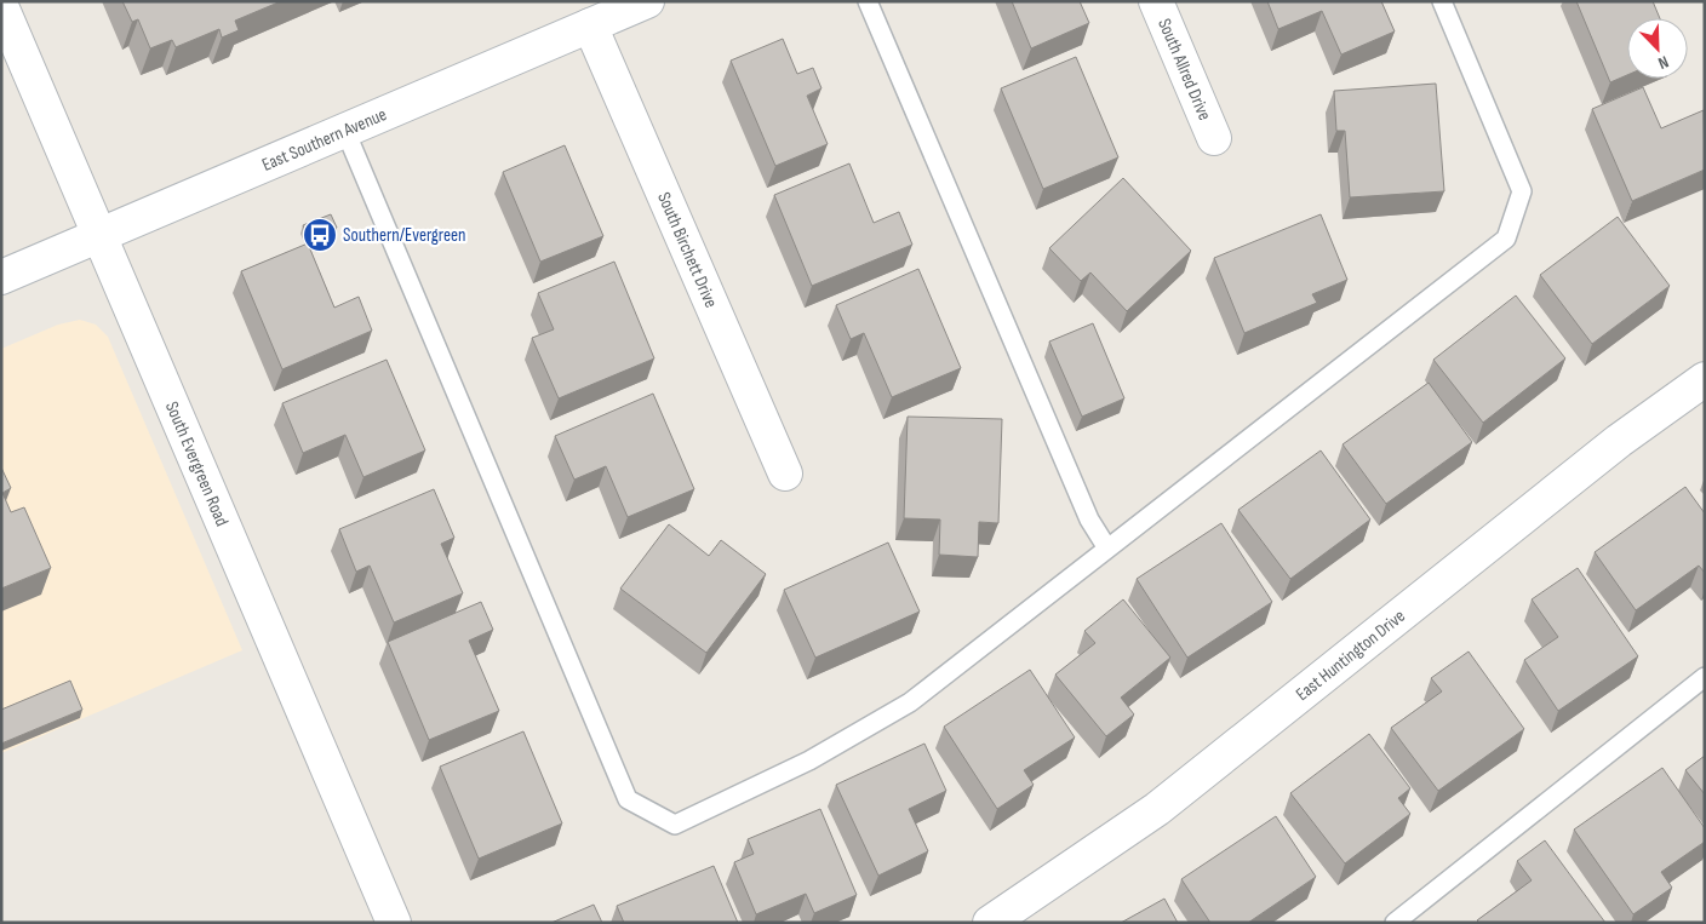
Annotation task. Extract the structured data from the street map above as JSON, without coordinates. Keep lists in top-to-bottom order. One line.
{"streets":{"street":["South Allred Drive","East Southern Avenue","South Birchett Drive","South Evergreen Road","East Huntington Drive"]},"crossings":[["East Southern Avenue","South Birchett Drive"],["East Southern Avenue","South Evergreen Road"]],"places":{"bus stop":["Southern/Evergreen"]},"north":"bottom right"}
